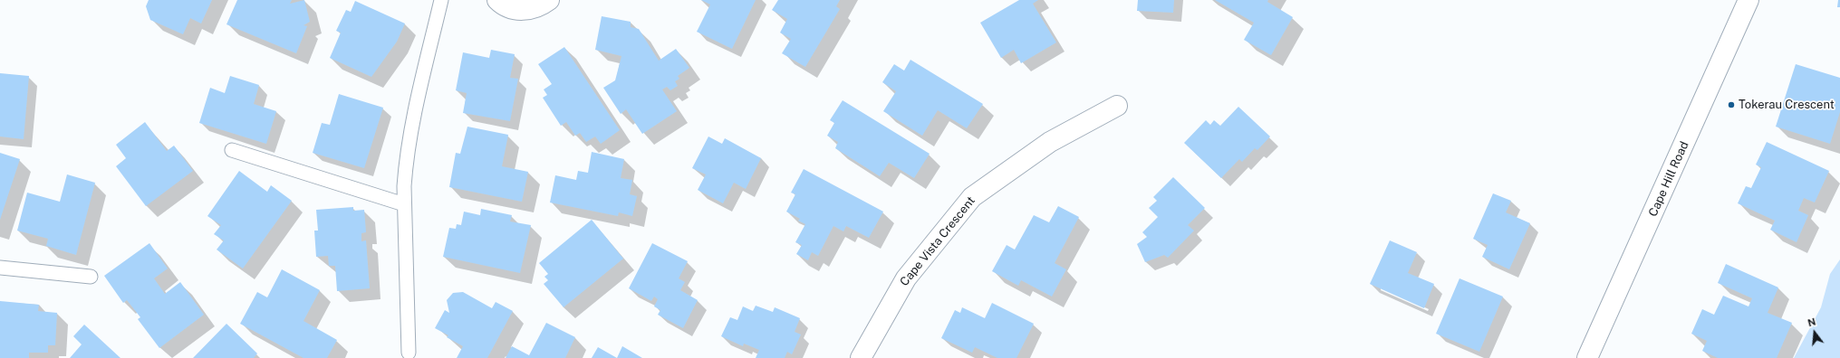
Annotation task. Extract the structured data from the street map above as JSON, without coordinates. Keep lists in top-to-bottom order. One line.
{"streets":{"street":["Cape Hill Road","Cape Vista Crescent"]},"places":["Tokerau Crescent"],"north":"top"}
